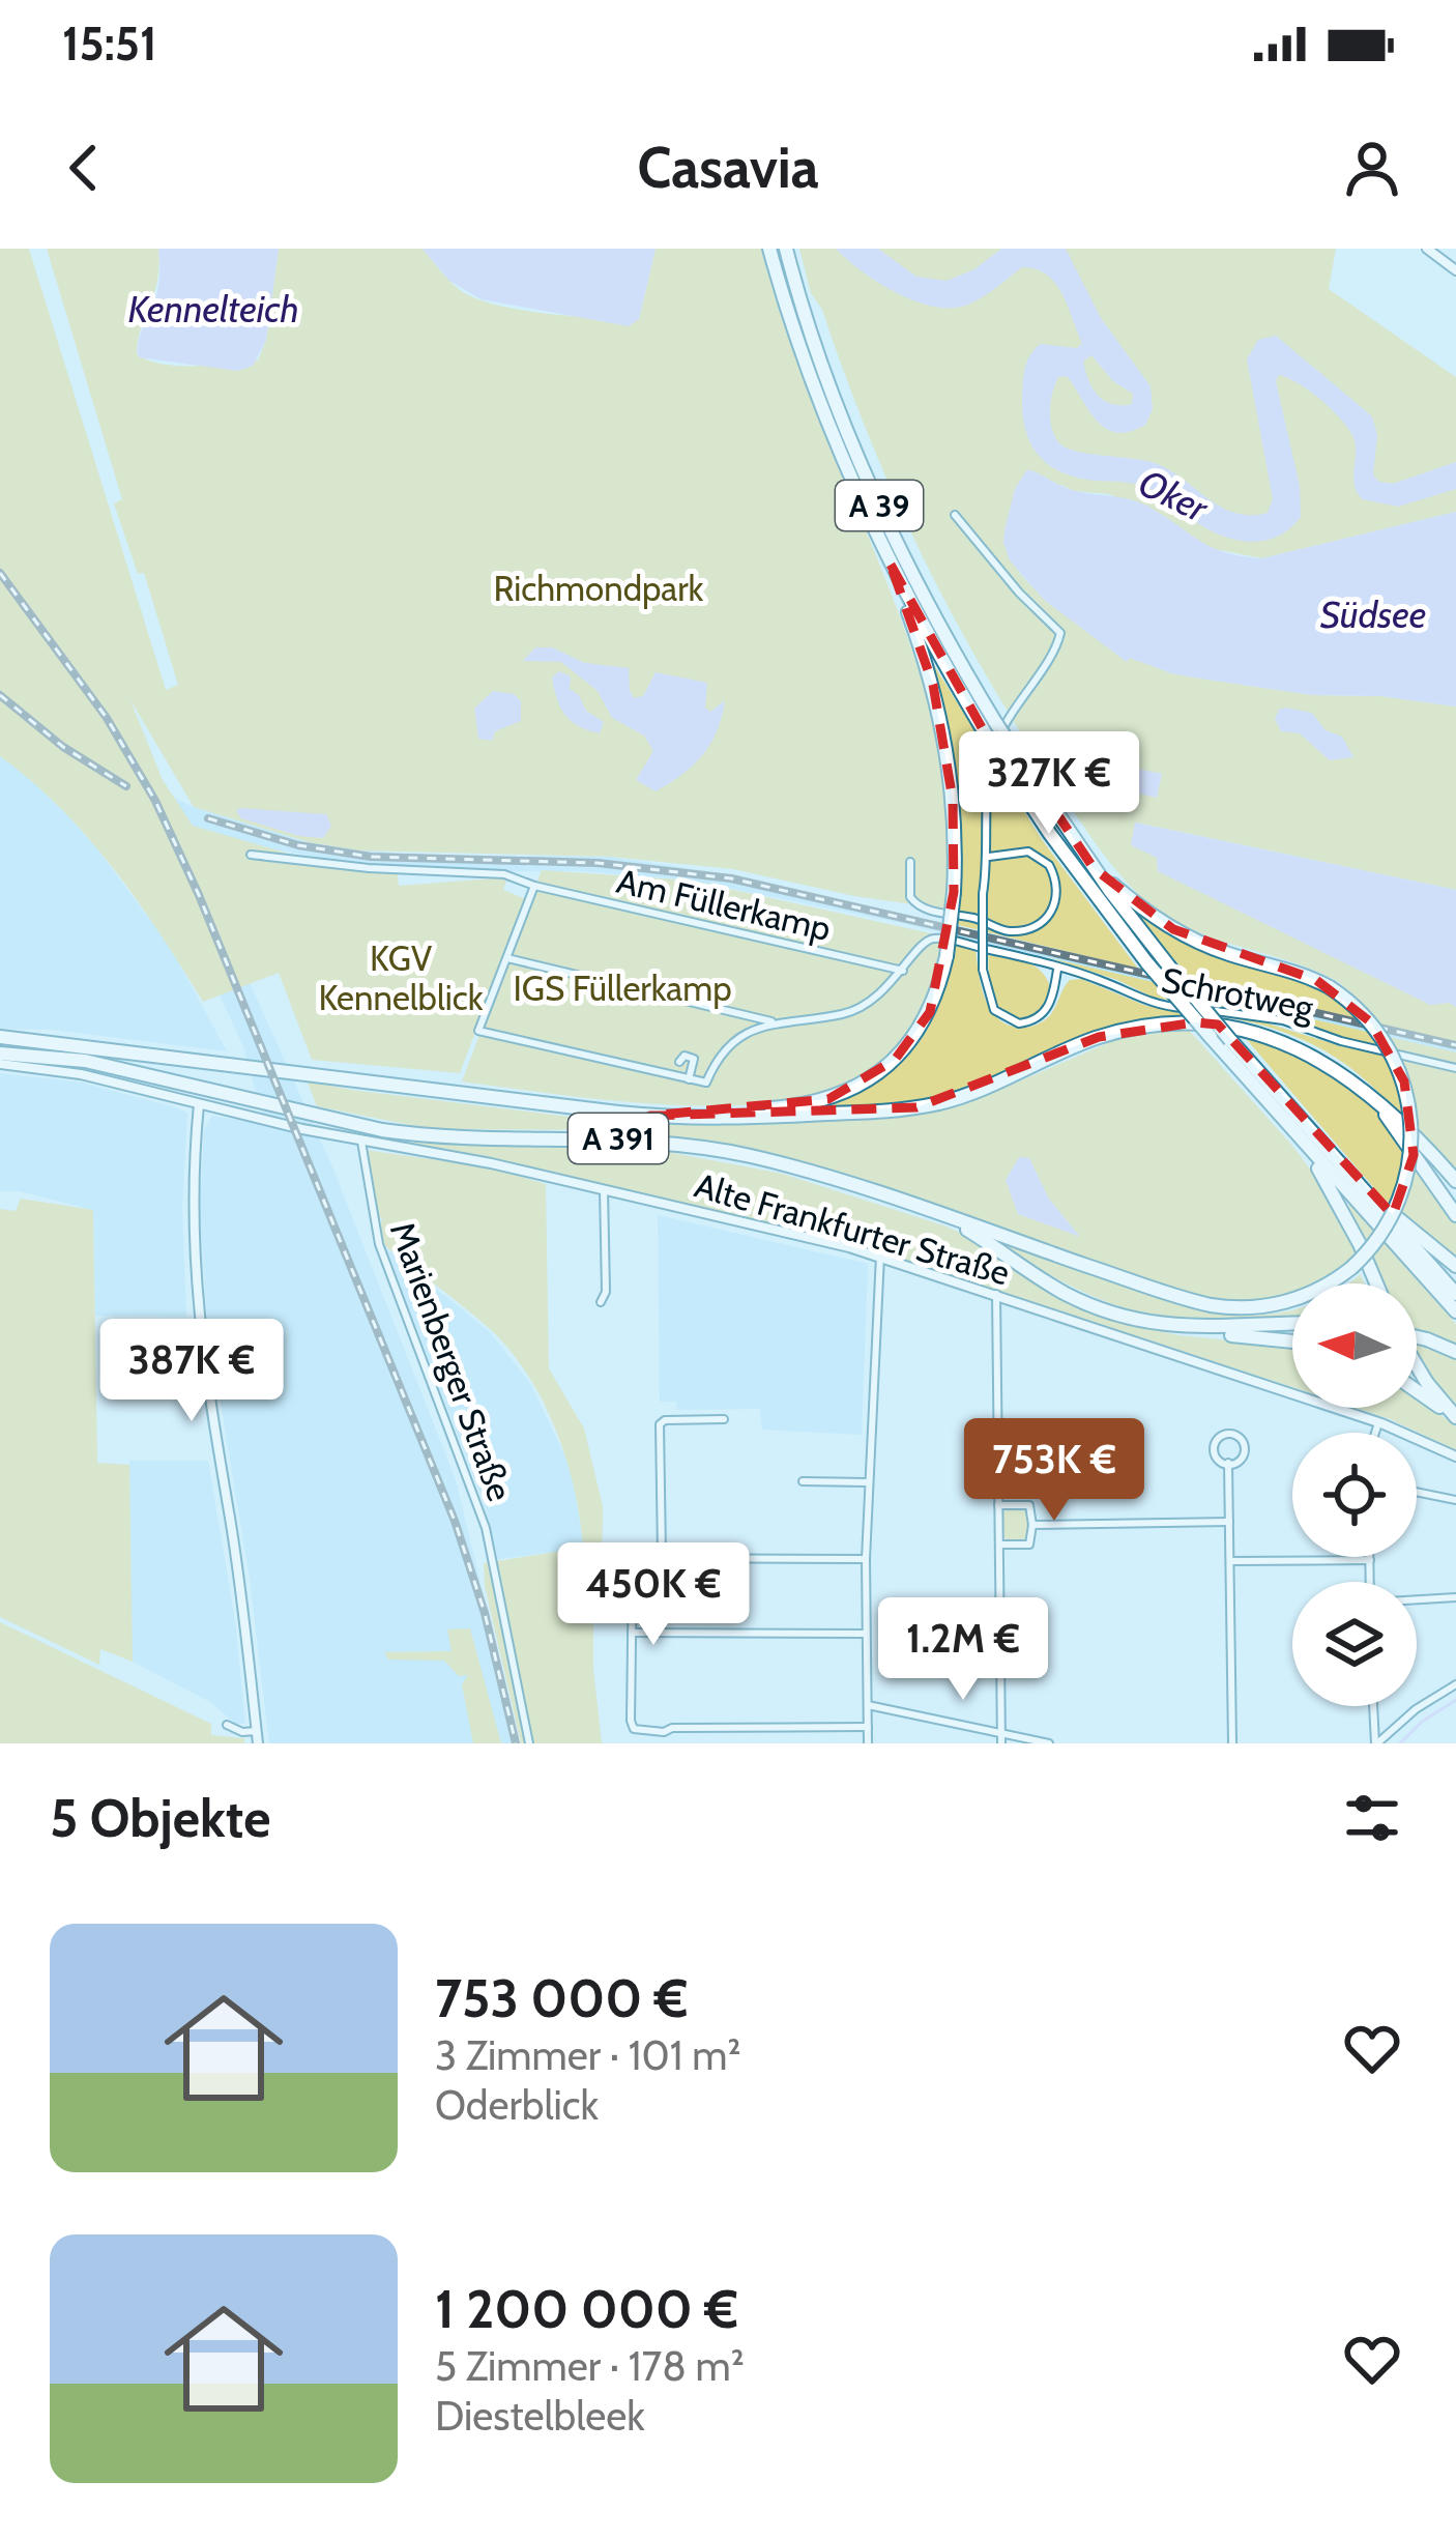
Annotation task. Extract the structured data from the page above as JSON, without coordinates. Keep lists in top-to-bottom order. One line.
{"streets":{"highway":["A 39","A 391"],"street":["Am Füllerkamp","Schrotweg","Alte Frankfurter Straße","Marienberger Straße"]},"crossings":[["Alte Frankfurter Straße","Marienberger Straße"]],"water":["Kennelteich","Oker","Südsee"],"parks":["Richmondpark","KGV Kennelblick","IGS Füllerkamp"],"north":"left","page":{"status":"15:51","header":"Casavia","price":["327K €","387K €","753K €","450K €","1.2M €"],"heading":"5 Objekte","list":[{"name":"753 000 €","note":"3 Zimmer · 101 m² · Oderblick"},{"name":"1 200 000 €","note":"5 Zimmer · 178 m² · Diestelbleek"}]}}
